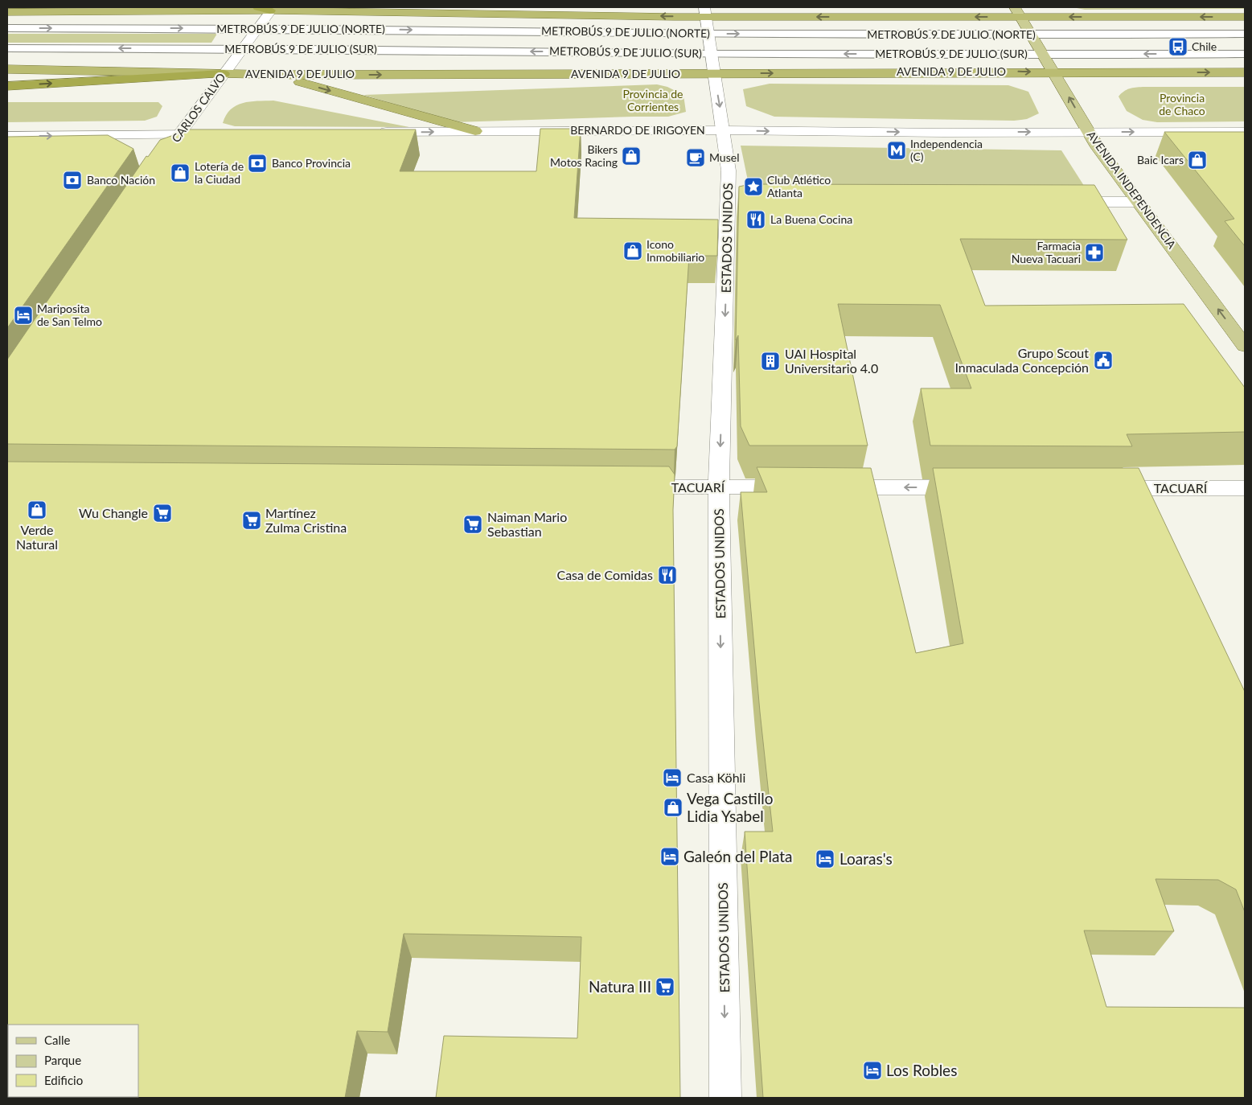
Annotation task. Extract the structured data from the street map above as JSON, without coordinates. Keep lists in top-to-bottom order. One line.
{"streets":{"highway":["AVENIDA 9 DE JULIO"],"main road":["AVENIDA INDEPENDENCIA"],"street":["CARLOS CALVO","BERNARDO DE IRIGOYEN","ESTADOS UNIDOS","TACUARÍ"],"lane":["METROBÚS 9 DE JULIO (NORTE)","METROBÚS 9 DE JULIO (SUR)"]},"crossings":[["METROBÚS 9 DE JULIO (NORTE)","CARLOS CALVO"],["METROBÚS 9 DE JULIO (NORTE)","AVENIDA INDEPENDENCIA"],["METROBÚS 9 DE JULIO (NORTE)","ESTADOS UNIDOS"],["METROBÚS 9 DE JULIO (SUR)","CARLOS CALVO"],["METROBÚS 9 DE JULIO (SUR)","AVENIDA INDEPENDENCIA"],["METROBÚS 9 DE JULIO (SUR)","ESTADOS UNIDOS"],["AVENIDA 9 DE JULIO","CARLOS CALVO"],["AVENIDA 9 DE JULIO","AVENIDA INDEPENDENCIA"],["AVENIDA 9 DE JULIO","ESTADOS UNIDOS"],["BERNARDO DE IRIGOYEN","AVENIDA INDEPENDENCIA"],["BERNARDO DE IRIGOYEN","ESTADOS UNIDOS"],["ESTADOS UNIDOS","TACUARÍ"]],"one_way":["METROBÚS 9 DE JULIO (NORTE)","METROBÚS 9 DE JULIO (SUR)","BERNARDO DE IRIGOYEN","AVENIDA INDEPENDENCIA","ESTADOS UNIDOS"],"parks":["Provincia de Corrientes","Provincia de Chaco"],"places":{"bus stop":["Chile"],"metro station":["Independencia (C)"],"shop":["Bikers Motos Racing","Baic Icars","Lotería de la Ciudad","Icono Inmobiliario","Verde Natural","Vega Castillo Lidia Ysabel"],"cafe":["Musel"],"bank":["Banco Provincia","Banco Nación"],"place":["Club Atlético Atlanta"],"restaurant":["La Buena Cocina","Casa de Comidas"],"pharmacy":["Farmacia Nueva Tacuari"],"hotel":["Mariposita de San Telmo","Casa Köhli","Galeón del Plata","Loaras's","Los Robles"],"public building":["Grupo Scout Inmaculada Concepción"],"building":["UAI Hospital Universitario 4.0"],"supermarket":["Wu Changle","Martínez Zulma Cristina","Naiman Mario Sebastian","Natura III"]},"legend":["Calle","Parque","Edificio"]}
